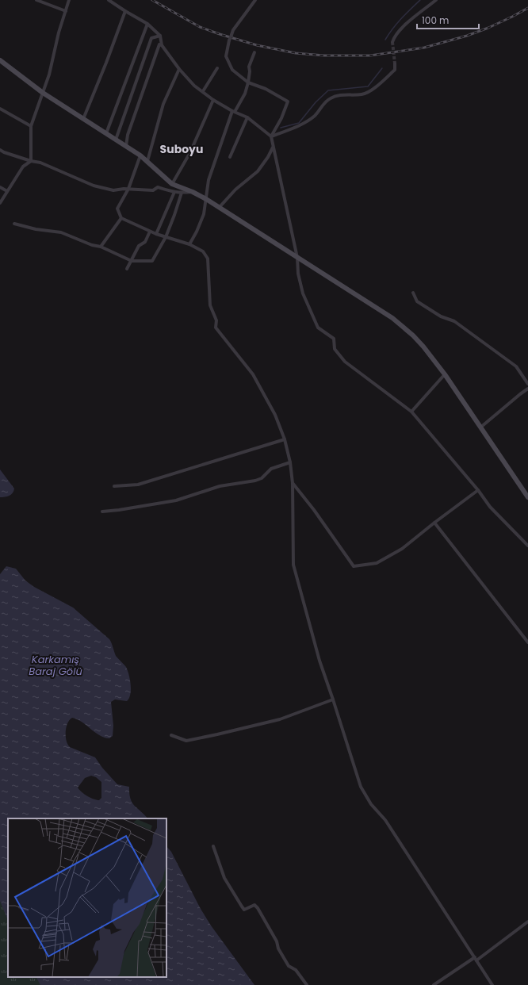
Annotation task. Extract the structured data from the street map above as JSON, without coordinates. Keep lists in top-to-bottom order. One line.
{"districts":["Suboyu"],"water":["Karkamış Baraj Gölü"],"scale_bar":"100 m"}
